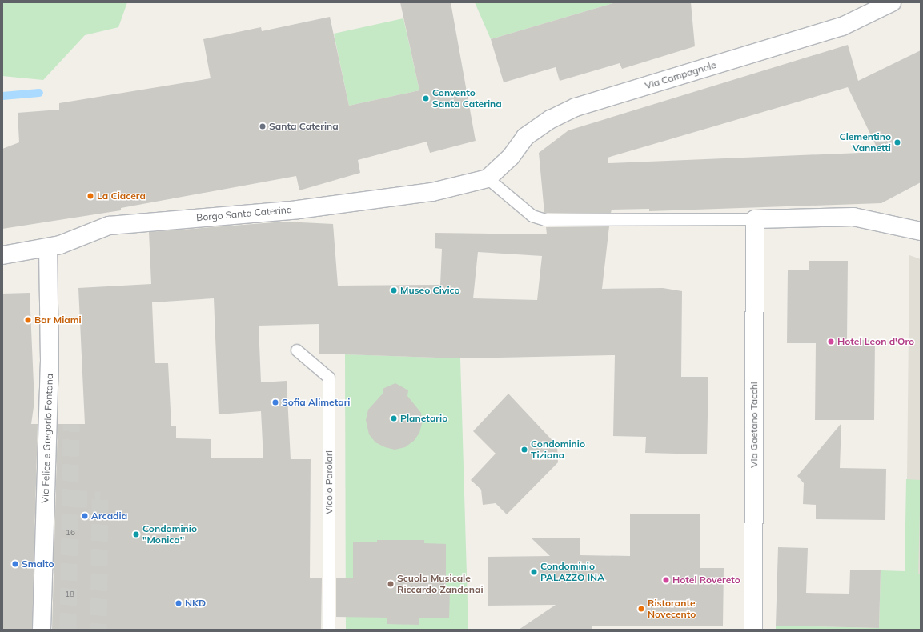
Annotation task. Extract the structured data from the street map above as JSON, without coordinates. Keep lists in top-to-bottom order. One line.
{"streets":{"street":["Via Campagnole","Borgo Santa Caterina","Via Gaetano Tacchi","Via Felice e Gregorio Fontana"],"lane":["Vicolo Parolari"]},"crossings":[["Via Campagnole","Borgo Santa Caterina"],["Borgo Santa Caterina","Via Felice e Gregorio Fontana"]],"places":["Convento Santa Caterina","Santa Caterina","Clementino Vannetti","La Ciacera","Museo Civico","Bar Miami","Hotel Leon d'Oro","Sofia Alimetari","Planetario","Condominio Tiziana","Arcadia","Condominio \"Monica\"","Smalto","Condominio PALAZZO INA","Hotel Rovereto","Scuola Musicale Riccardo Zandonai","NKD","Ristorante Novecento"],"house_numbers":["16","18"]}
